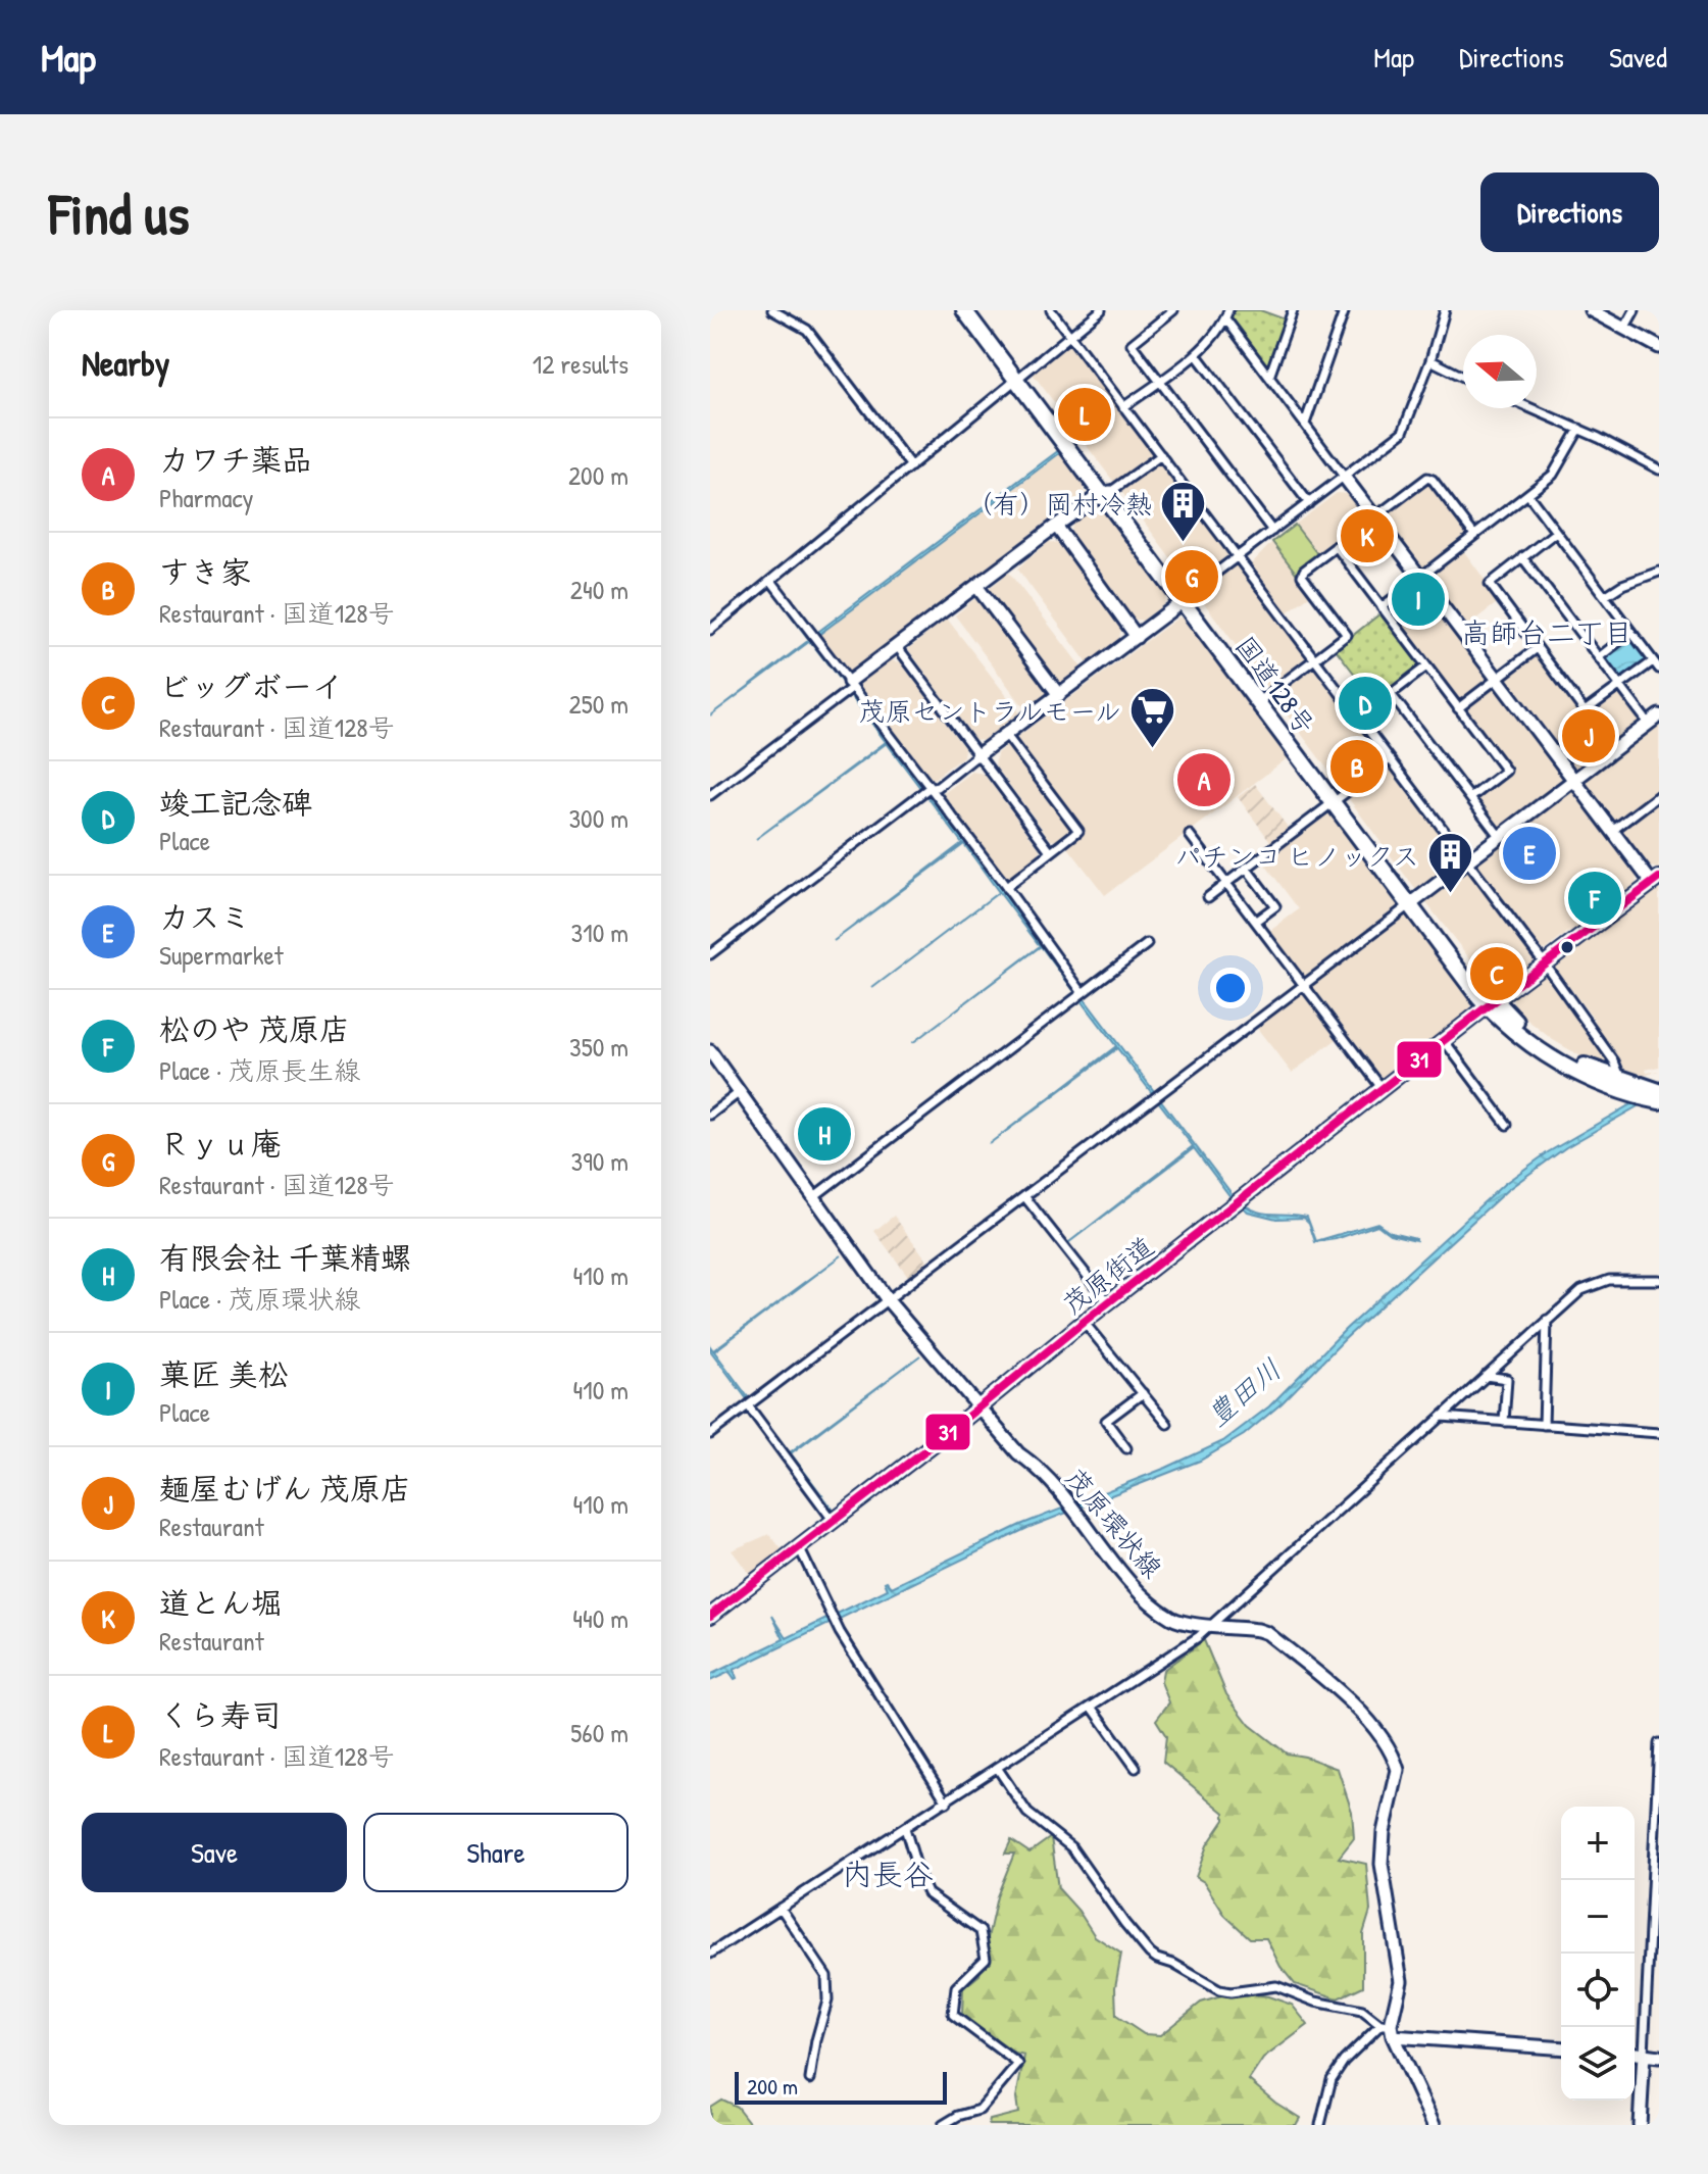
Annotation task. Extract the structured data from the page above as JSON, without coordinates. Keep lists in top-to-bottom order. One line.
{"streets":{"highway":["国道128号"],"main road":["茂原街道"],"street":["茂原環状線"]},"crossings":[["国道128号","茂原街道"],["茂原街道","茂原環状線"]],"districts":["高師台二丁目","内長谷"],"water":["豊田川"],"places":{"building":["（有）岡村冷熱","パチンコ ヒノックス"],"supermarket":["茂原セントラルモール"]},"lines":["transit line 31"],"scale_bar":"200 m","north":"left","page":{"header":"Map","nav":["Map","Directions","Saved"],"buttons":["Directions",["Save","Share"]],"title":"Find us","heading":["Nearby","12 results"],"pins":["L","K","G","I","D","J","B","A","E","F","C","H"],"list":[{"mark":"A","name":"カワチ薬品","note":"Pharmacy","value":"200 m"},{"mark":"B","name":"すき家","note":"Restaurant · 国道128号","value":"240 m"},{"mark":"C","name":"ビッグボーイ","note":"Restaurant · 国道128号","value":"250 m"},{"mark":"D","name":"竣工記念碑","note":"Place","value":"300 m"},{"mark":"E","name":"カスミ","note":"Supermarket","value":"310 m"},{"mark":"F","name":"松のや 茂原店","note":"Place · 茂原長生線","value":"350 m"},{"mark":"G","name":"Ｒｙｕ庵","note":"Restaurant · 国道128号","value":"390 m"},{"mark":"H","name":"有限会社 千葉精螺","note":"Place · 茂原環状線","value":"410 m"},{"mark":"I","name":"菓匠 美松","note":"Place","value":"410 m"},{"mark":"J","name":"麺屋むげん 茂原店","note":"Restaurant","value":"410 m"},{"mark":"K","name":"道とん堀","note":"Restaurant","value":"440 m"},{"mark":"L","name":"くら寿司","note":"Restaurant · 国道128号","value":"560 m"}],"map_buttons":["+","−"],"scale":"200 m"}}
